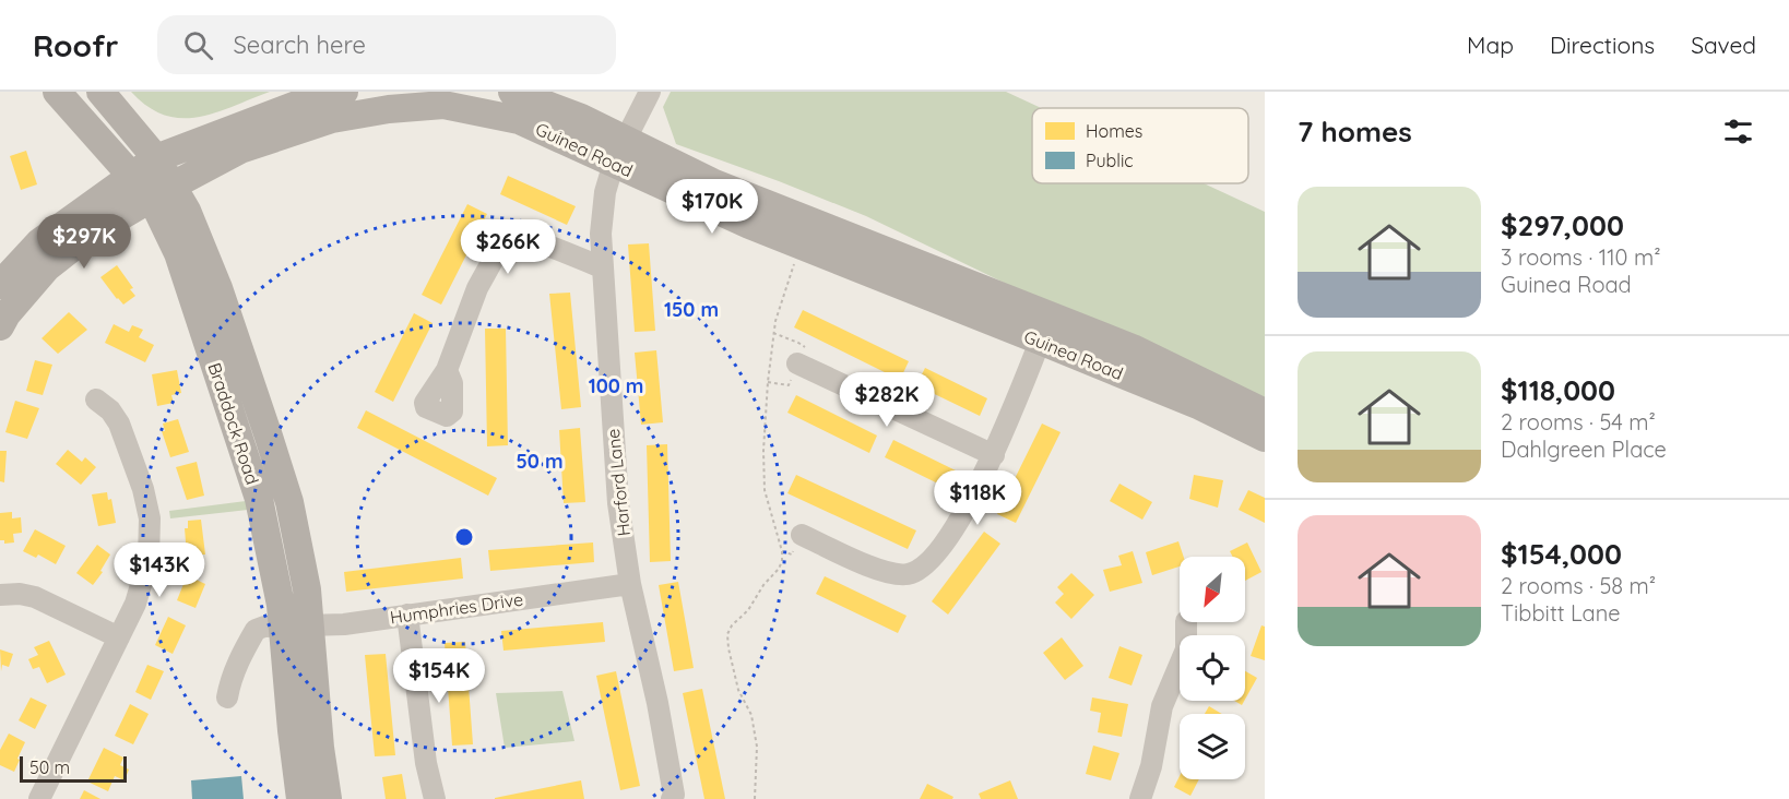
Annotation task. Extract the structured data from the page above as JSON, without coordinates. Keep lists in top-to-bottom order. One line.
{"streets":{"main road":["Guinea Road","Braddock Road"],"street":["Harford Lane","Humphries Drive"]},"crossings":[["Guinea Road","Braddock Road"],["Guinea Road","Harford Lane"],["Braddock Road","Humphries Drive"],["Harford Lane","Humphries Drive"]],"legend":["Homes","Public"],"scale_bar":"50 m","north":"bottom left","page":{"header":"Roofr","search":"Search here","nav":["Map","Directions","Saved"],"heading":"7 homes","list":[{"name":"$297,000","note":"3 rooms · 110 m² · Guinea Road"},{"name":"$118,000","note":"2 rooms · 54 m² · Dahlgreen Place"},{"name":"$154,000","note":"2 rooms · 58 m² · Tibbitt Lane"}],"price":["$170K","$297K","$266K","$282K","$118K","$143K","$154K"],"scale":"50 m"},"rings":["150 m","100 m","50 m"]}
